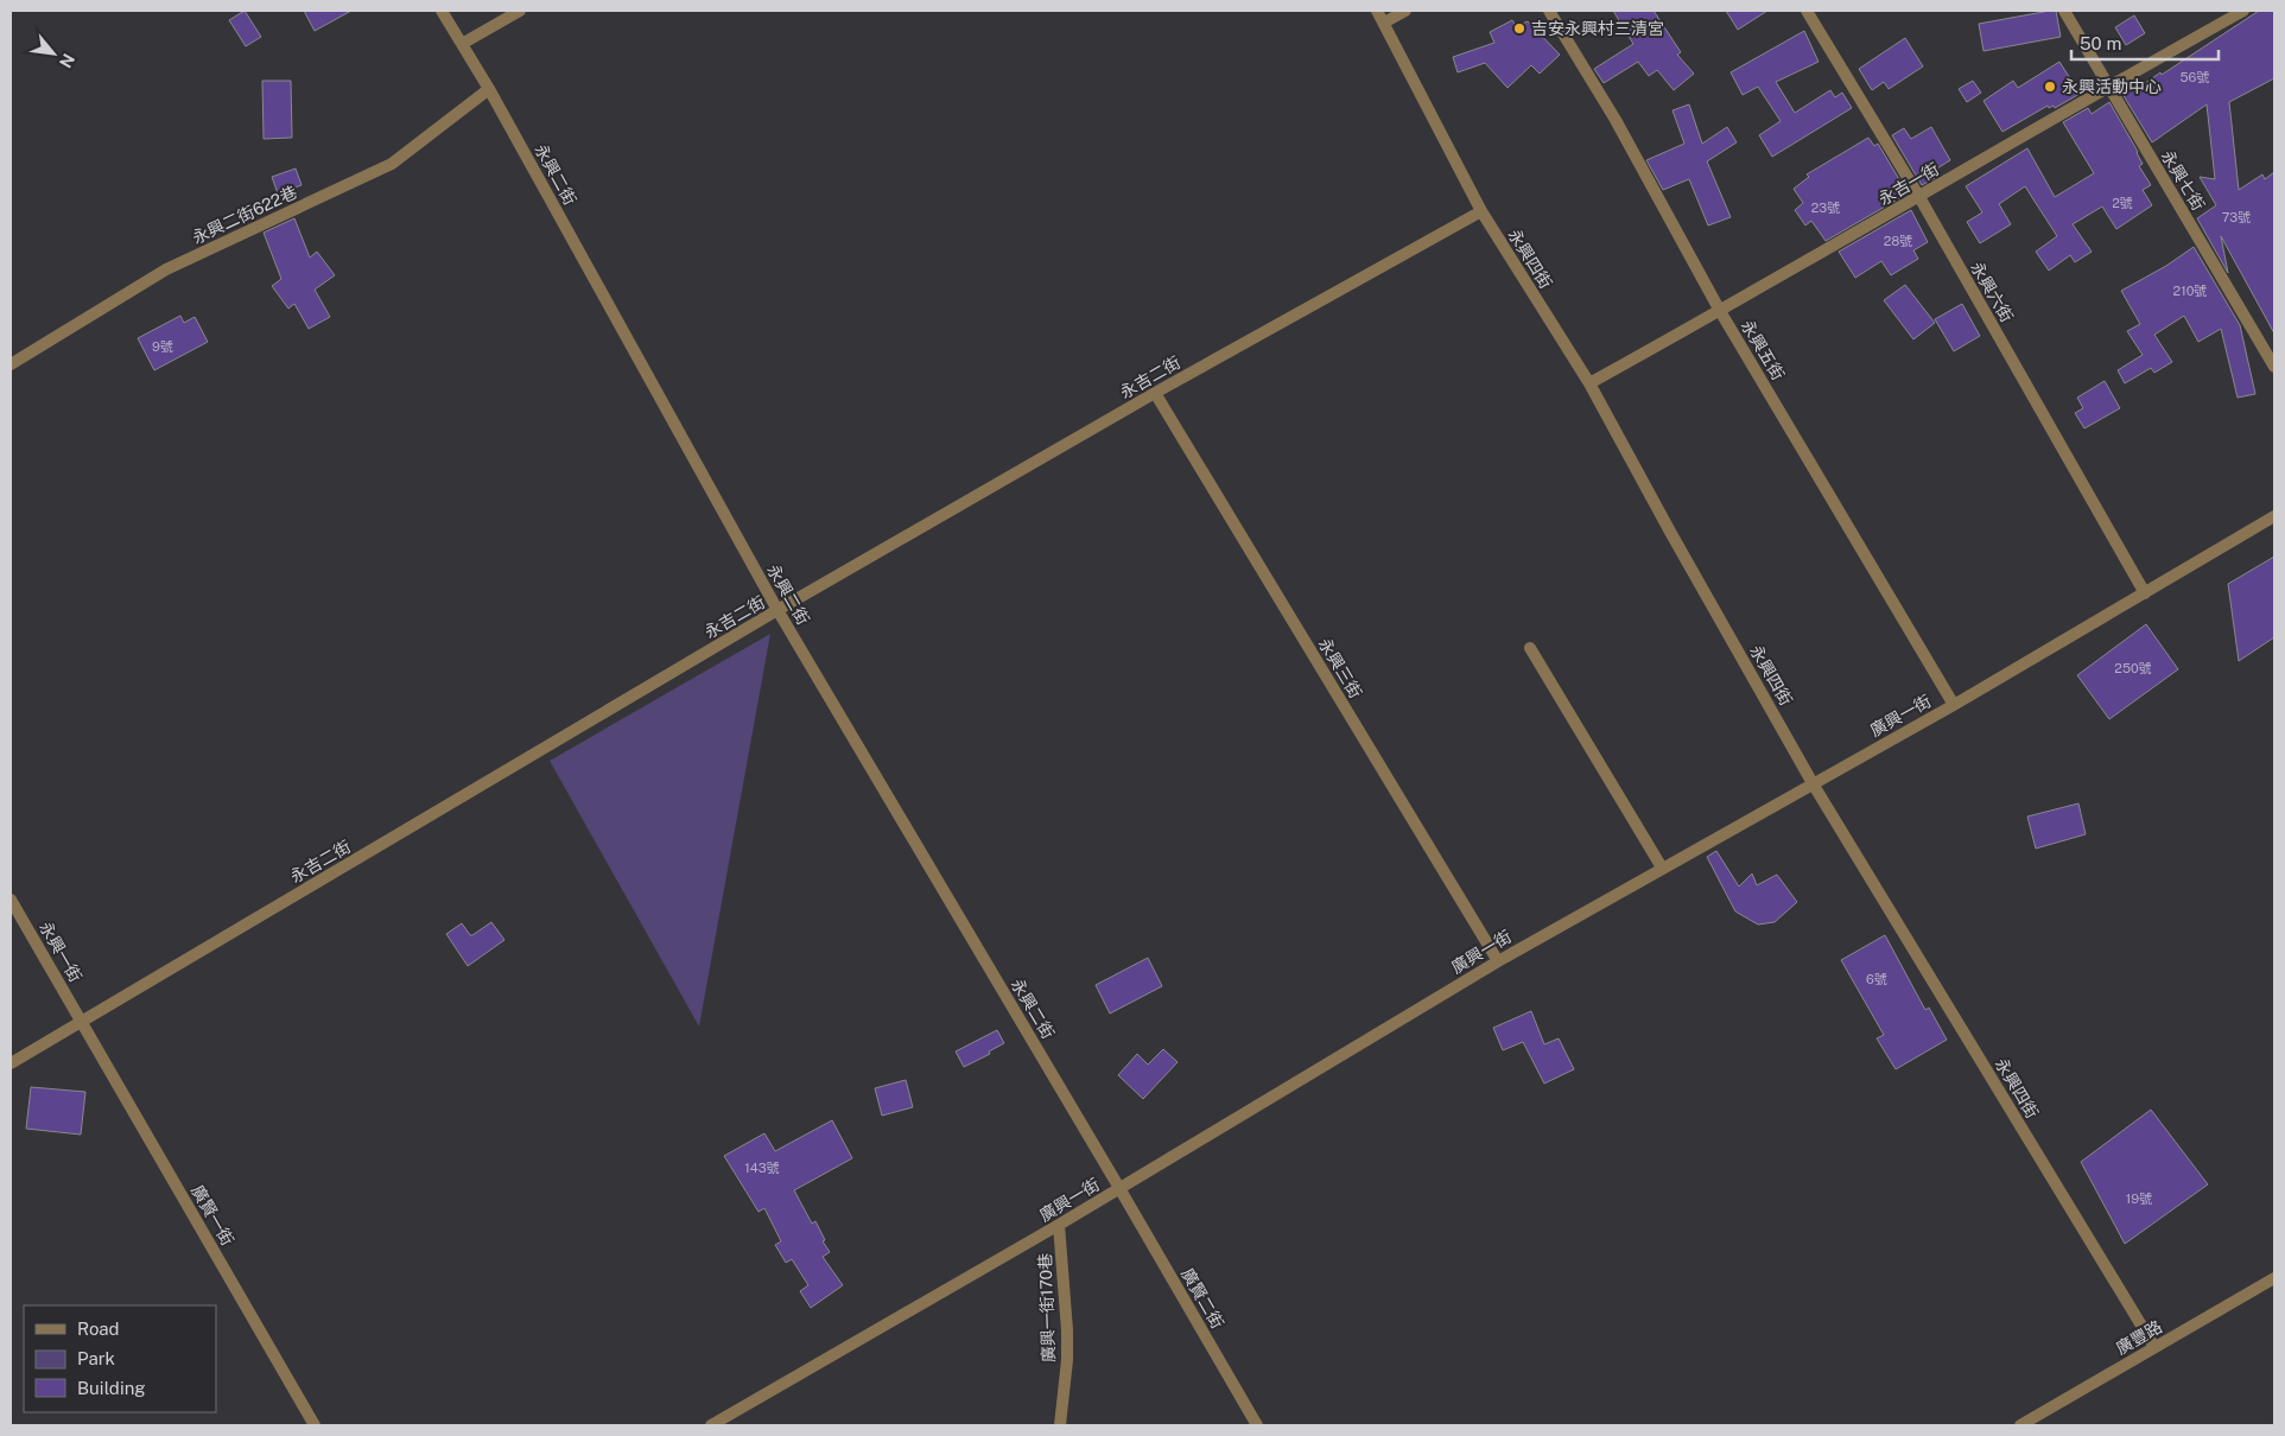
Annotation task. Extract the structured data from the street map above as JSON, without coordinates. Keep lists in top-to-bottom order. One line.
{"streets":{"street":["永興二街","永興七街","永吉一街","永興二街622巷","永興四街","永興六街","永興五街","永吉二街","永興三街","廣興一街","永興一街","廣賢一街","廣賢二街","廣興一街170巷","廣豐路"]},"crossings":[["永興二街","永興二街622巷"],["永興二街","永吉二街"],["永興二街","廣興一街"],["永興二街","廣賢二街"],["永興七街","永吉一街"],["永吉一街","永興四街"],["永吉一街","永興六街"],["永吉一街","永興五街"],["永興四街","永吉二街"],["永興四街","廣興一街"],["永興四街","廣豐路"],["永興六街","廣興一街"],["永興五街","廣興一街"],["永吉二街","永興三街"],["永吉二街","永興一街"],["永吉二街","廣賢一街"],["永興三街","廣興一街"],["廣興一街","廣賢二街"],["廣興一街","廣興一街170巷"],["永興一街","廣賢一街"]],"places":["吉安永興村三清宮","永興活動中心"],"house_numbers":["56號","2號","23號","73號","28號","210號","9號","250號","6號","143號","19號"],"legend":["Road","Park","Building"],"scale_bar":"50 m","north":"bottom right"}
